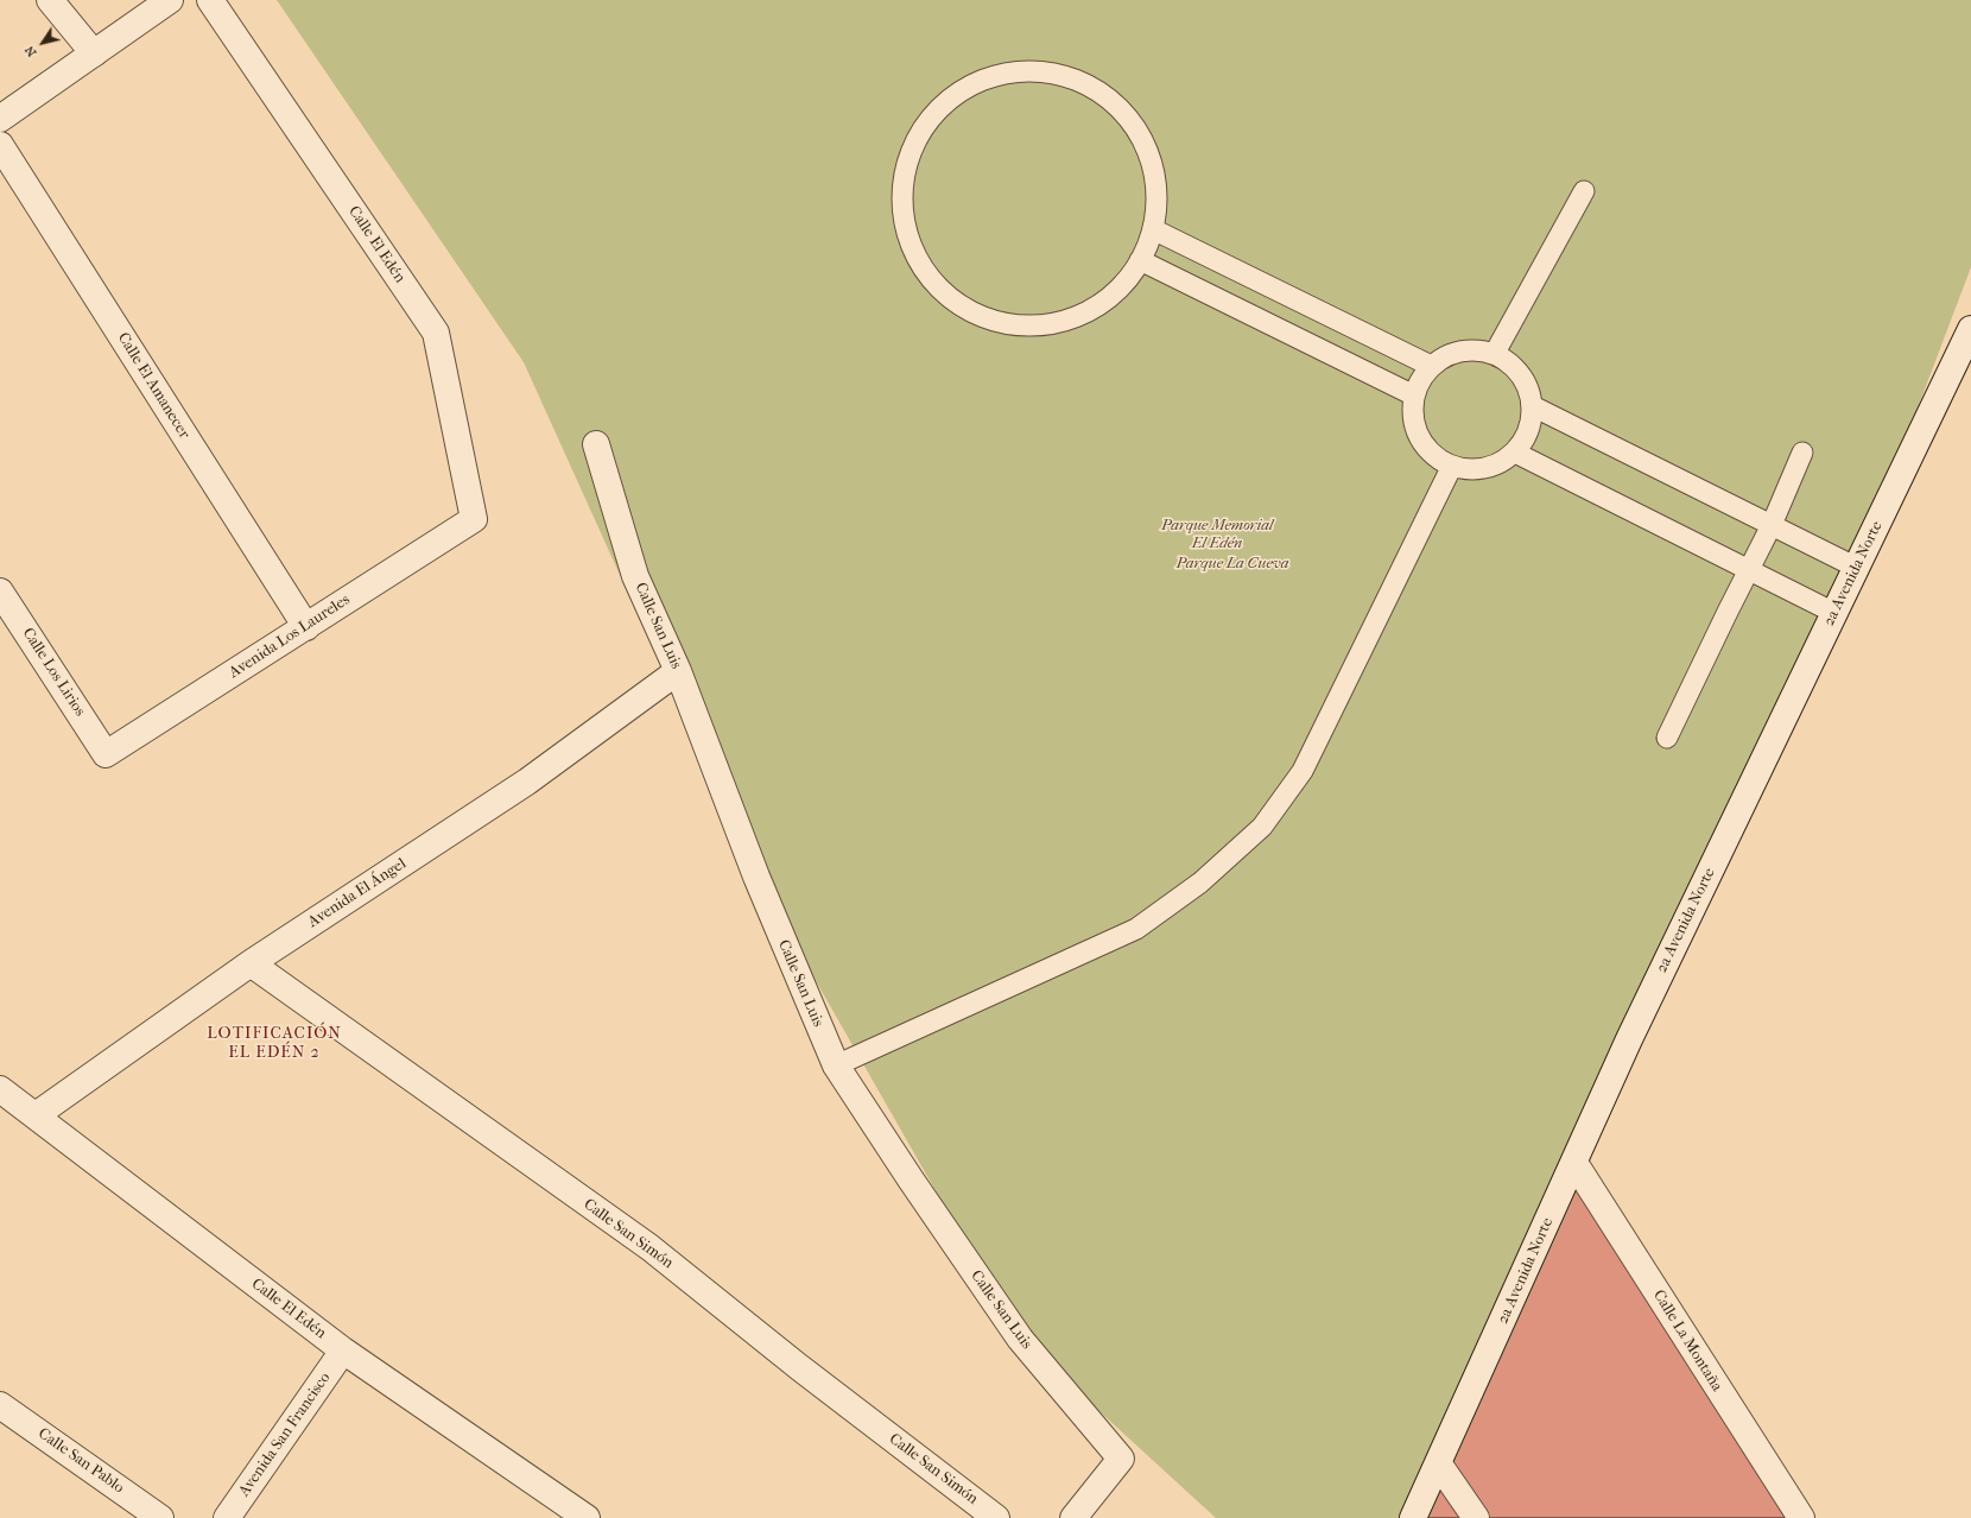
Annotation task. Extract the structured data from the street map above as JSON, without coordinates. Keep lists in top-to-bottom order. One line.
{"streets":{"street":["Calle El Edén","Calle El Amanecer","2a Avenida Norte","Calle San Luis","Avenida Los Laureles","Calle Los Lirios","Avenida El Ángel","Calle San Simón","Calle La Montaña","Avenida San Francisco","Calle San Pablo"]},"crossings":[["Calle El Edén","Avenida Los Laureles"],["Calle El Edén","Avenida El Ángel"],["Calle El Edén","Avenida San Francisco"],["Calle El Amanecer","Avenida Los Laureles"],["2a Avenida Norte","Calle La Montaña"],["Calle San Luis","Avenida El Ángel"],["Avenida Los Laureles","Calle Los Lirios"],["Avenida El Ángel","Calle San Simón"]],"districts":["LOTIFICACIÓN EL EDÉN 2"],"parks":["Parque Memorial El Edén","Parque La Cueva"],"north":"bottom left"}
